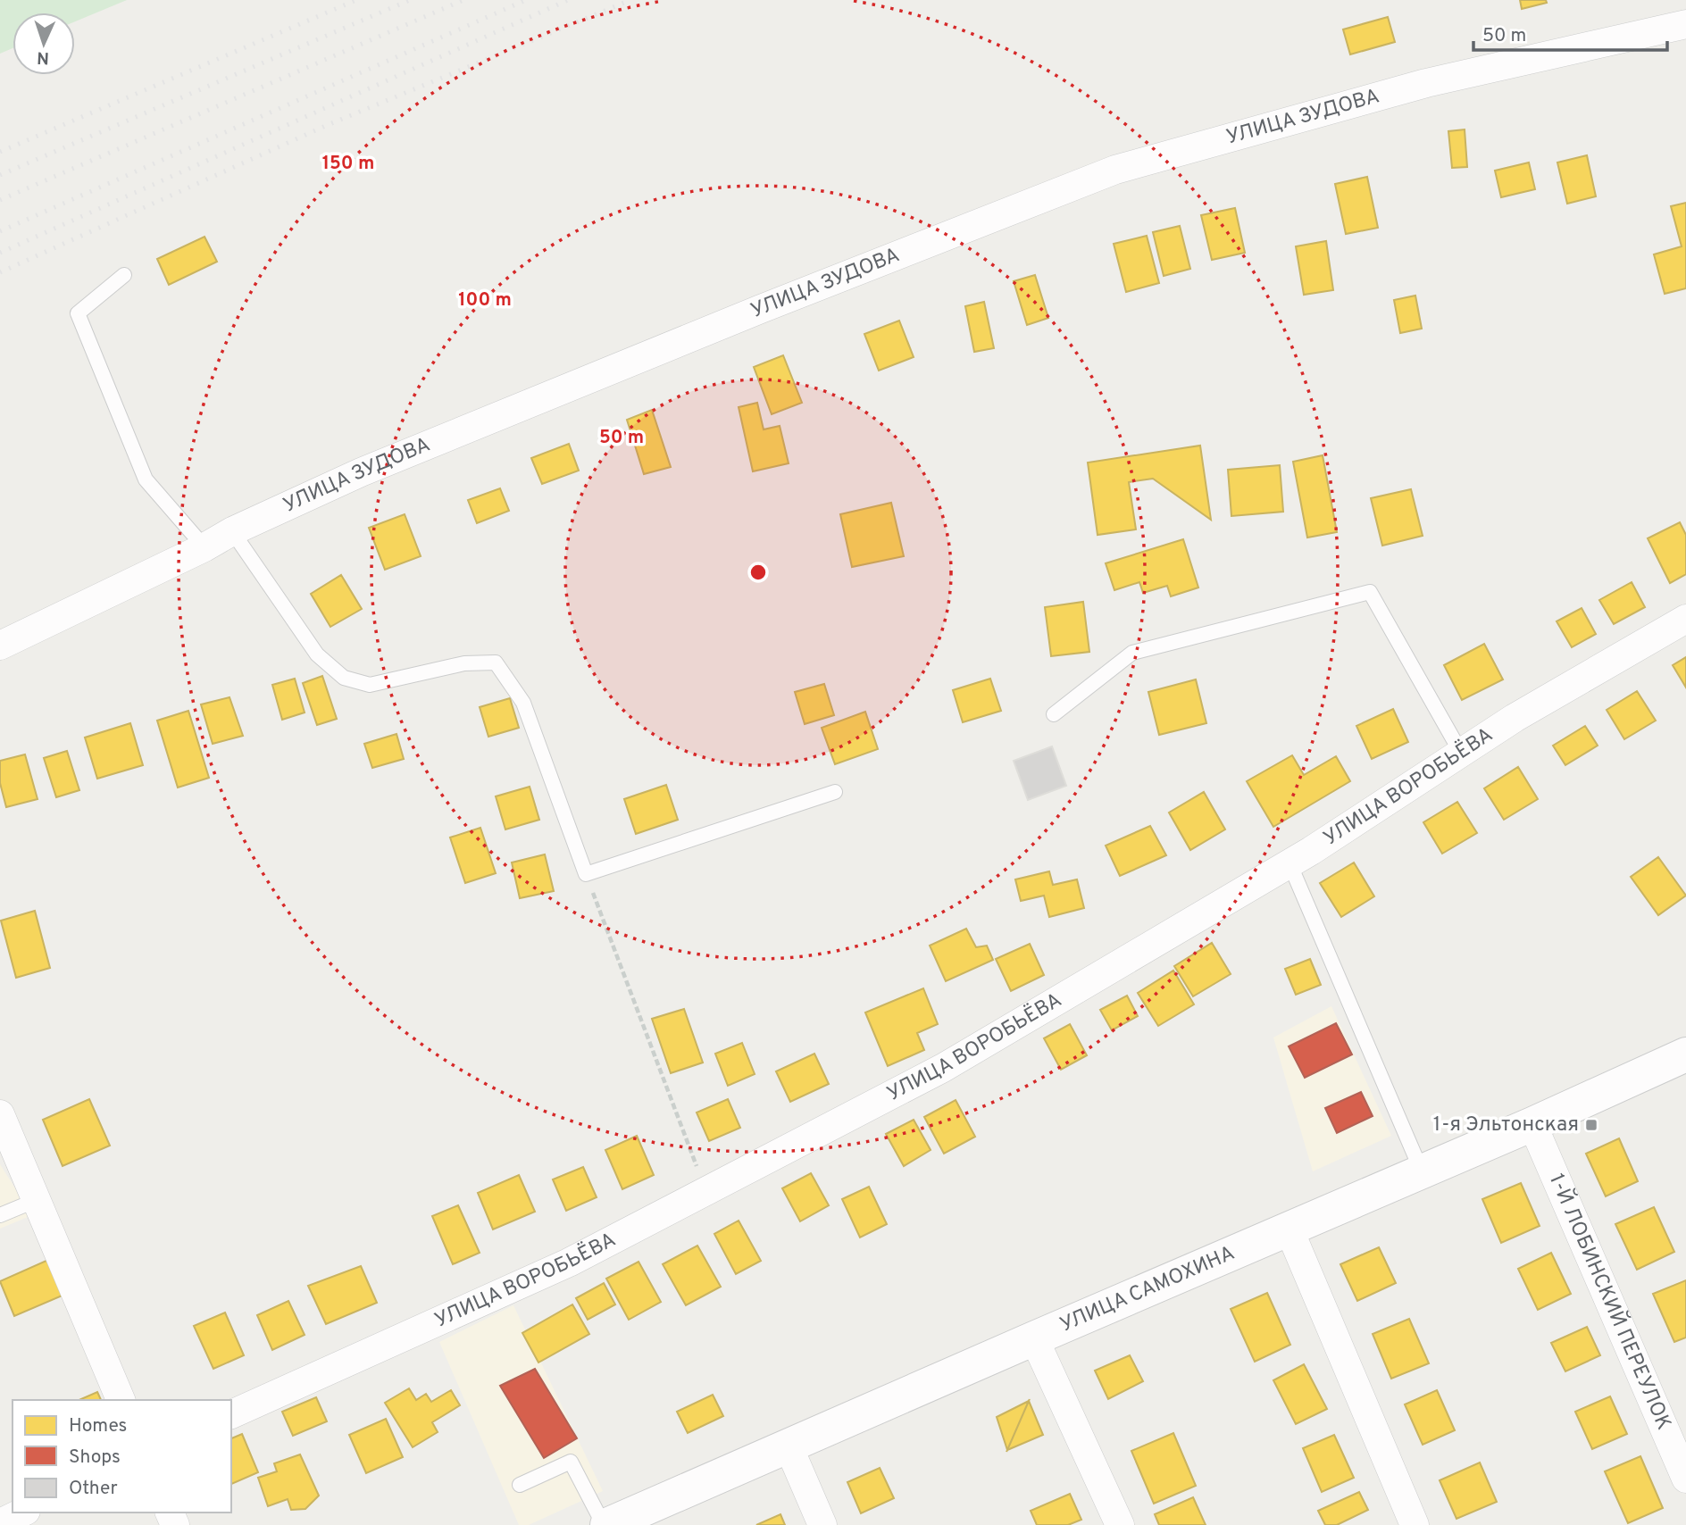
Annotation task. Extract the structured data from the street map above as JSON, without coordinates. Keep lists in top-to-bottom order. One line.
{"streets":{"street":["УЛИЦА ЗУДОВА","УЛИЦА ВОРОБЬЁВА","УЛИЦА САМОХИНА","1-Й ЛОБИНСКИЙ ПЕРЕУЛОК"]},"crossings":[["УЛИЦА САМОХИНА","1-Й ЛОБИНСКИЙ ПЕРЕУЛОК"]],"places":{"transit":["1-я Эльтонская"]},"legend":["Homes","Shops","Other"],"scale_bar":"50 m","north":"bottom","rings":["150 m","100 m","50 m"]}
